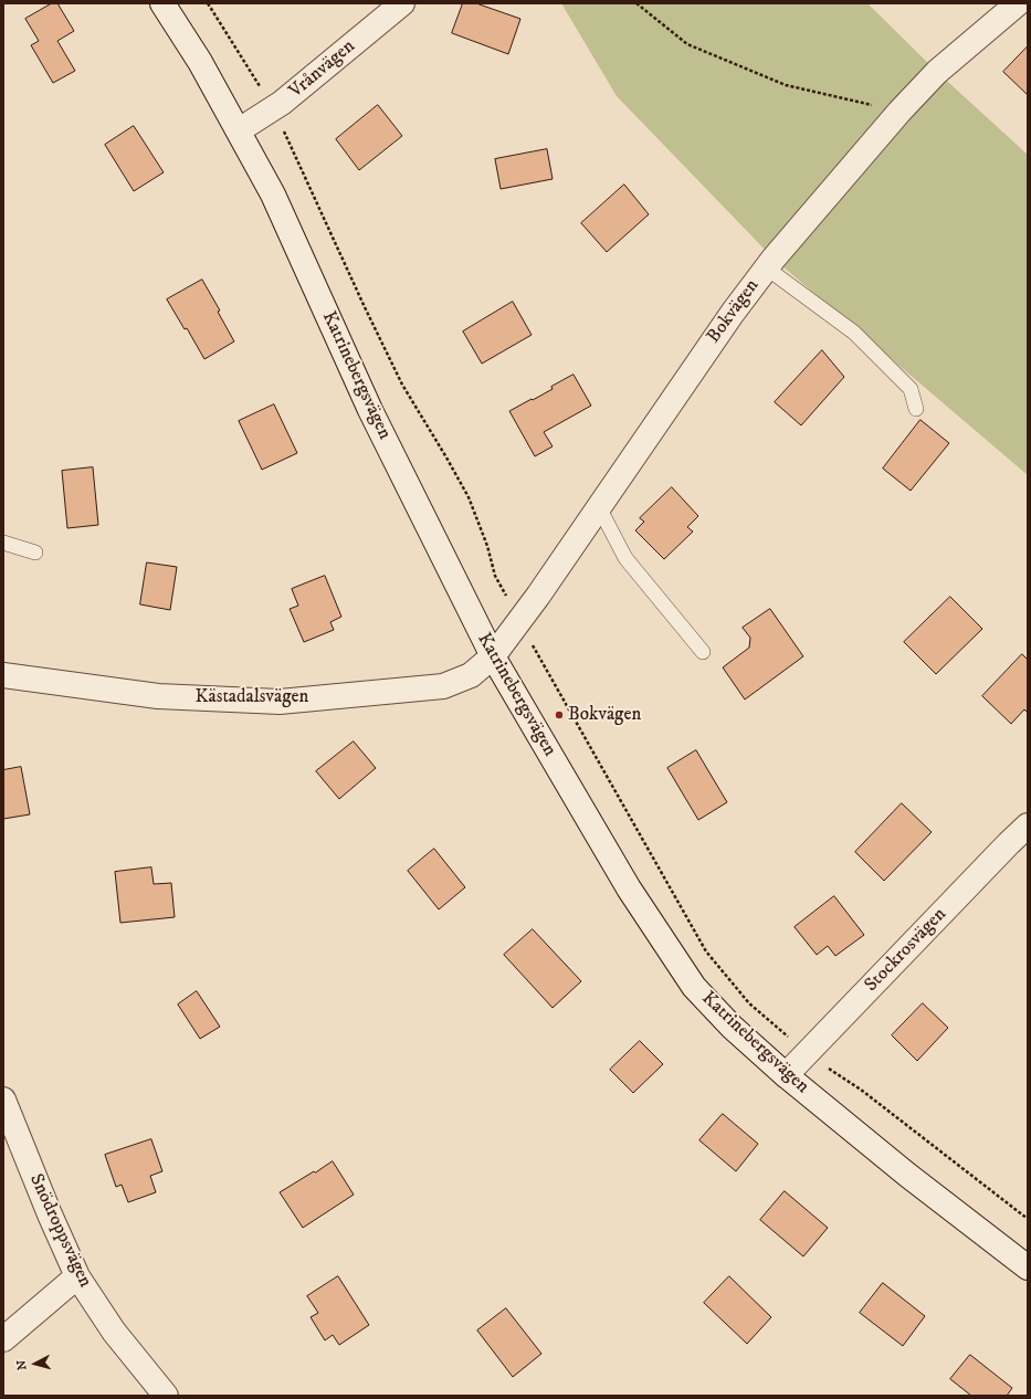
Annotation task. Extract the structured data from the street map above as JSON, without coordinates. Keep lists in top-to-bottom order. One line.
{"streets":{"street":["Vrånvägen","Bokvägen","Katrinebergsvägen","Kästadalsvägen","Stockrosvägen","Snödroppsvägen"]},"crossings":[["Vrånvägen","Katrinebergsvägen"],["Bokvägen","Katrinebergsvägen"],["Bokvägen","Kästadalsvägen"],["Katrinebergsvägen","Kästadalsvägen"],["Katrinebergsvägen","Stockrosvägen"]],"places":["Bokvägen"],"north":"left"}
